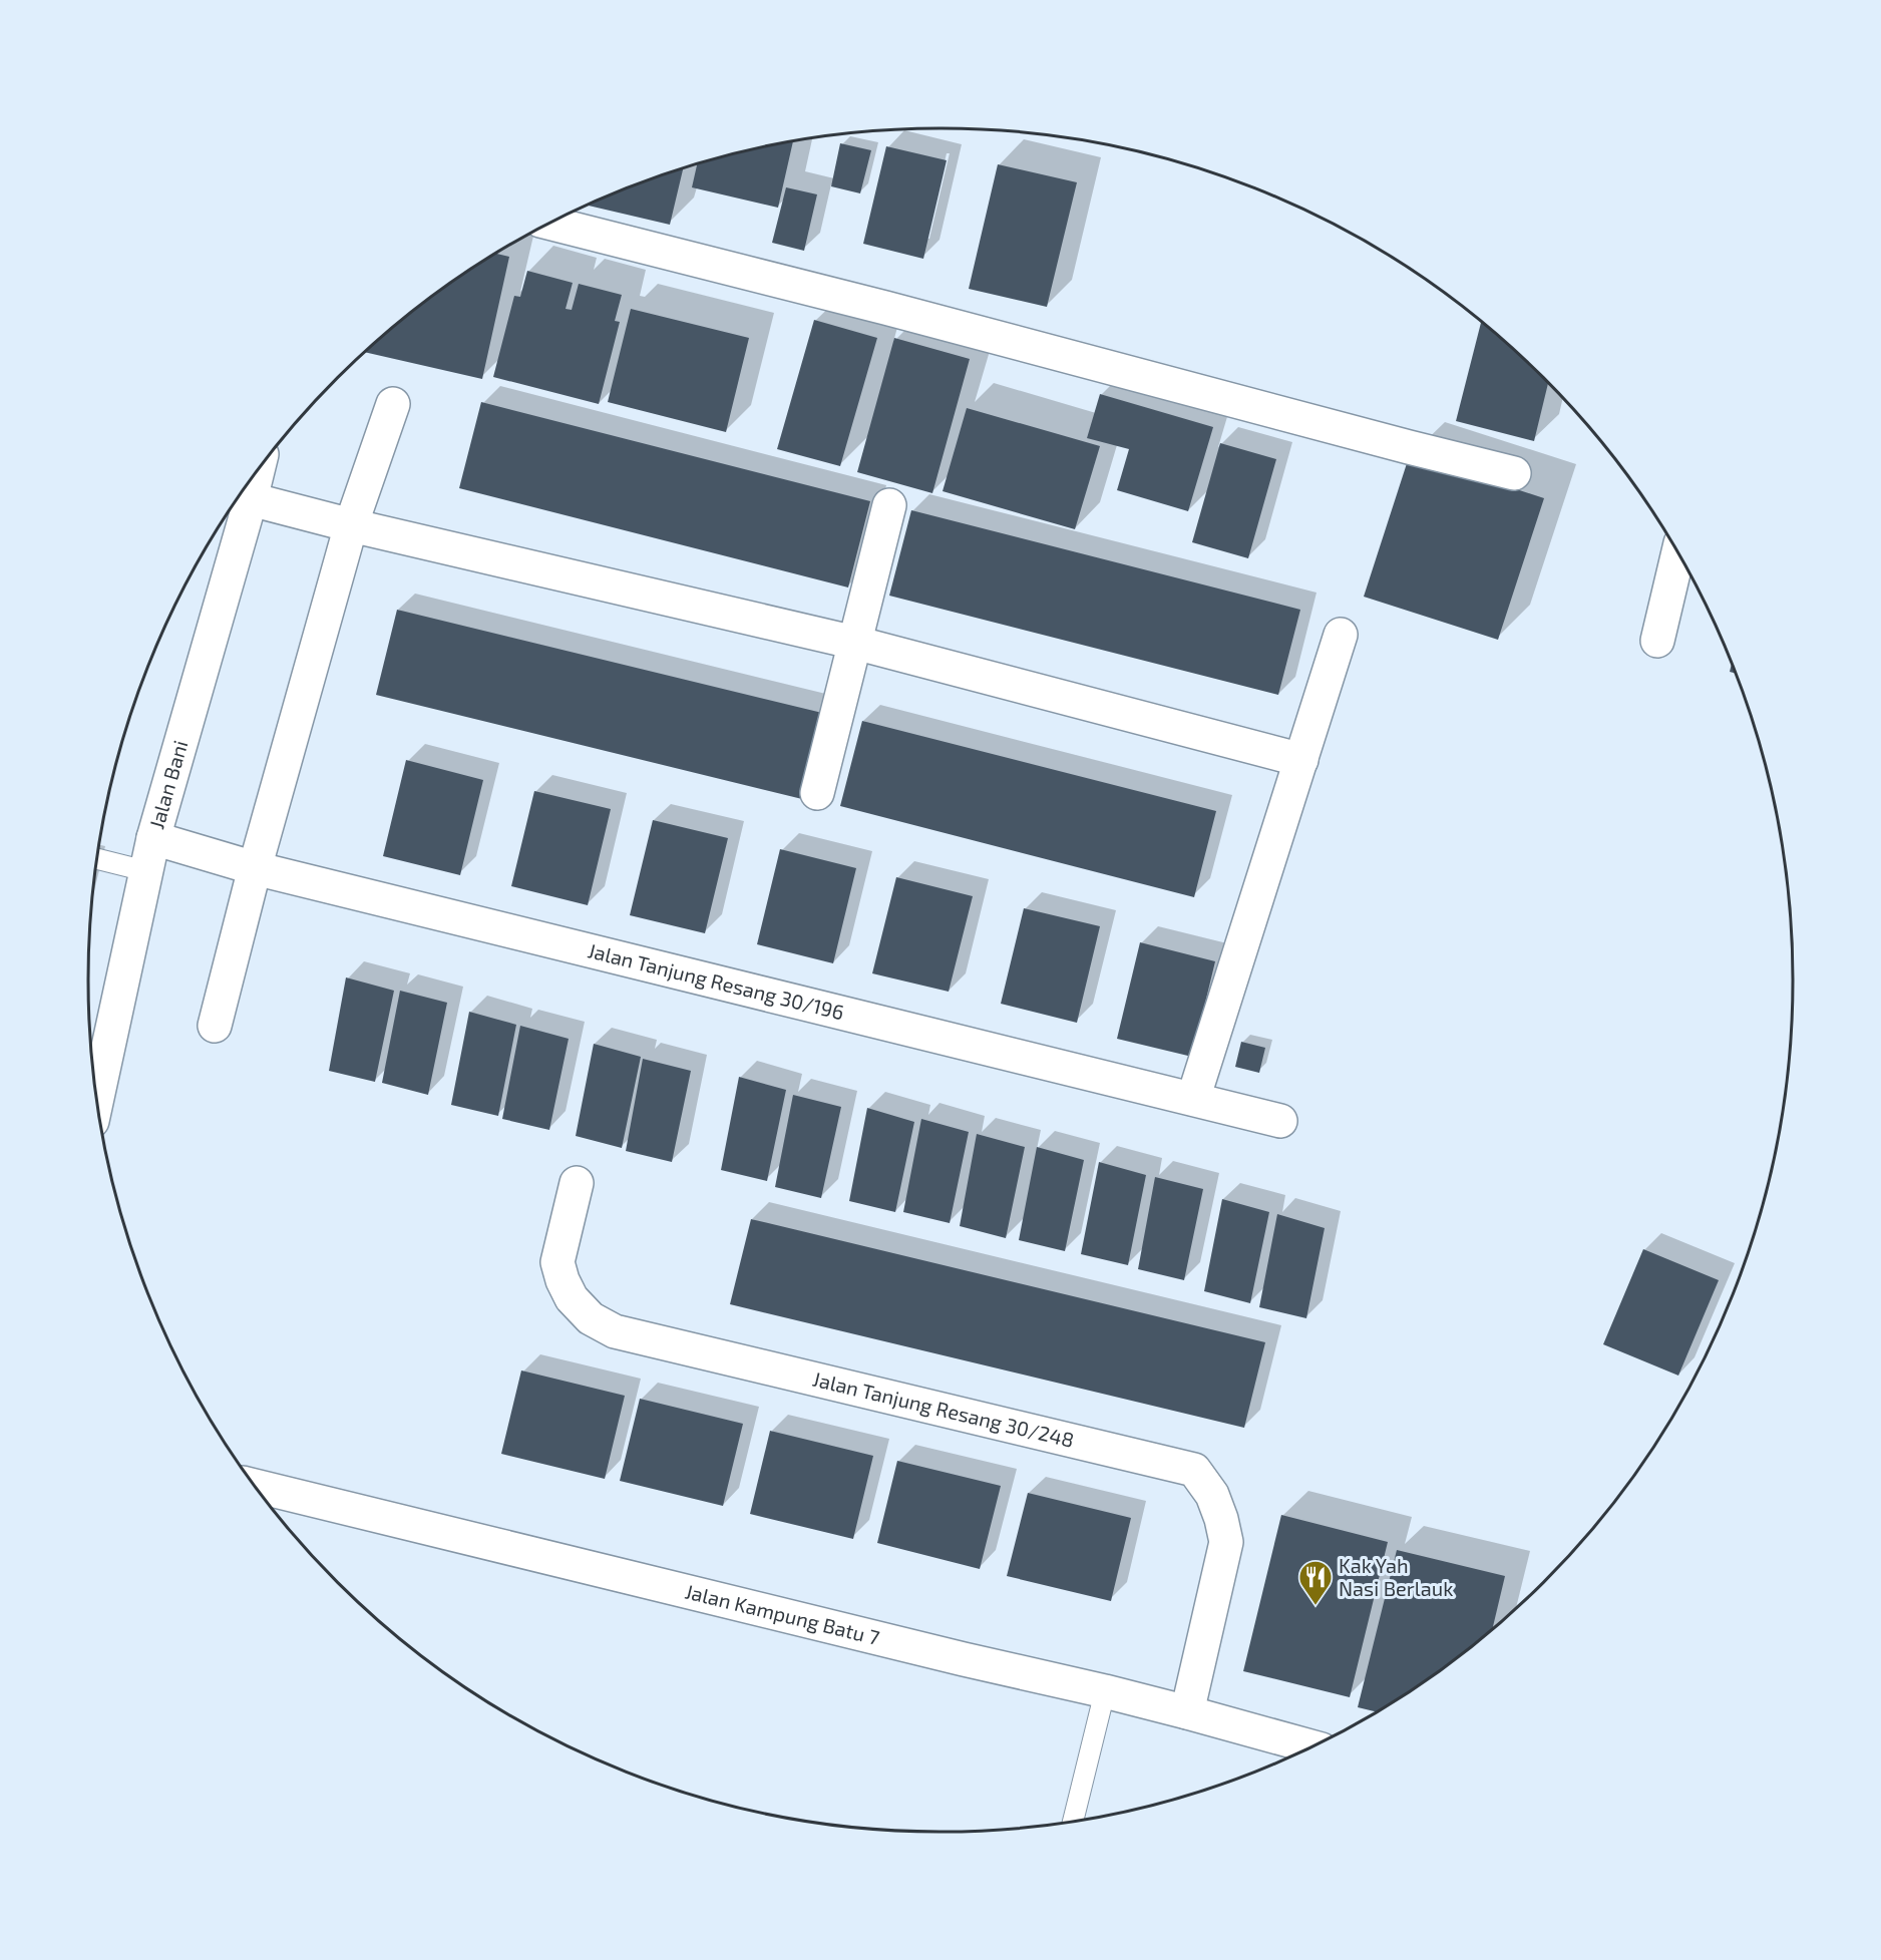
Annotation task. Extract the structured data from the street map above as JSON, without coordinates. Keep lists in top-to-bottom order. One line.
{"streets":{"street":["Jalan Bani","Jalan Tanjung Resang 30/196","Jalan Tanjung Resang 30/248","Jalan Kampung Batu 7"]},"crossings":[["Jalan Bani","Jalan Tanjung Resang 30/196"],["Jalan Tanjung Resang 30/248","Jalan Kampung Batu 7"]],"places":{"restaurant":["Kak Yah Nasi Berlauk"]}}
